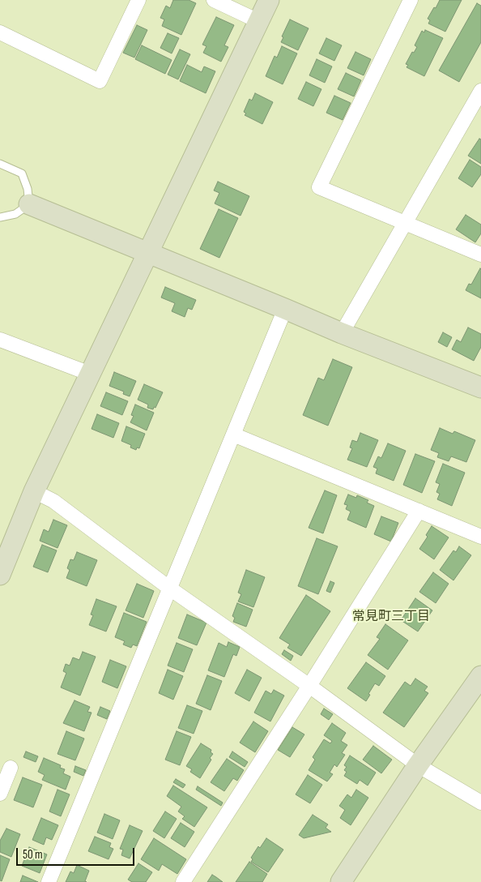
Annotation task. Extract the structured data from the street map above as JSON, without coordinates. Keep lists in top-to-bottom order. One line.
{"districts":["常見町三丁目"],"scale_bar":"50 m"}
